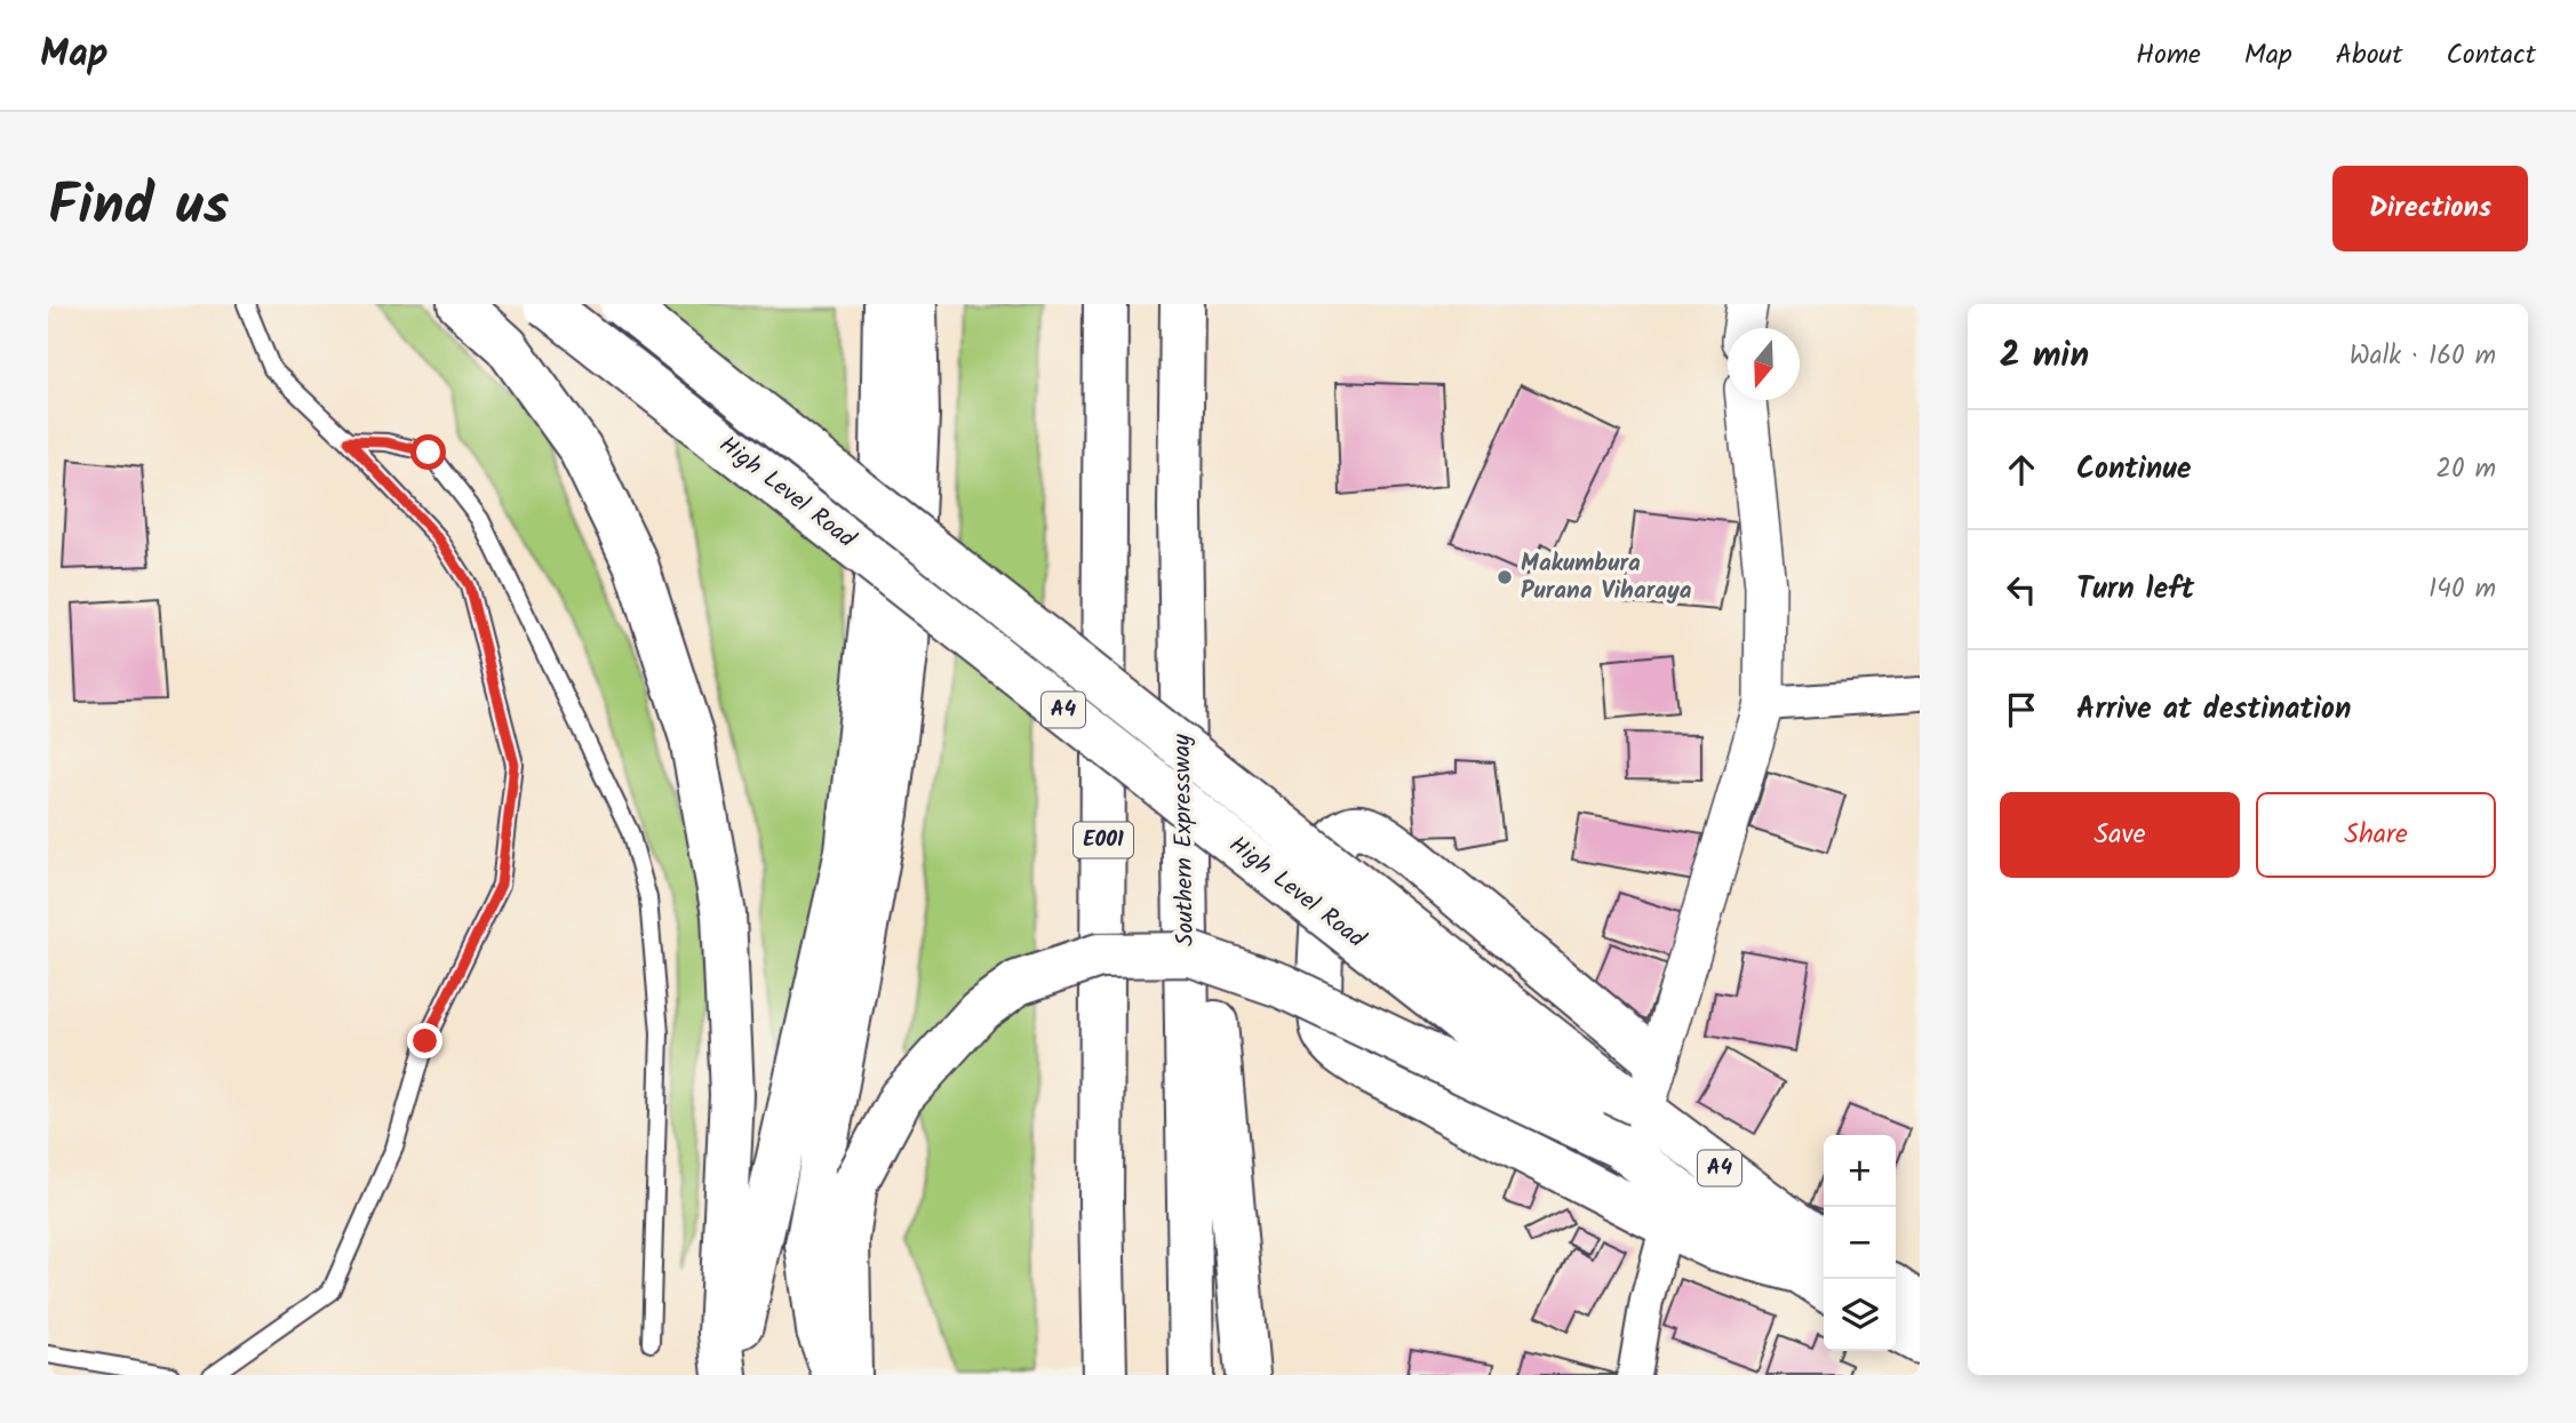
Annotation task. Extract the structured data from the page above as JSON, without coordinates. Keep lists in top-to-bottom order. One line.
{"streets":{"highway":["High Level Road","A4","E001","Southern Expressway"]},"places":["Makumbura Purana Viharaya"],"north":"bottom","page":{"header":"Map","nav":["Home","Map","About","Contact"],"title":"Find us","buttons":["Directions",["Save","Share"]],"heading":["2 min","Walk · 160 m"],"list":[["Continue","20 m"],["Turn left","140 m"],"Arrive at destination"],"map_buttons":["+","−"]}}
